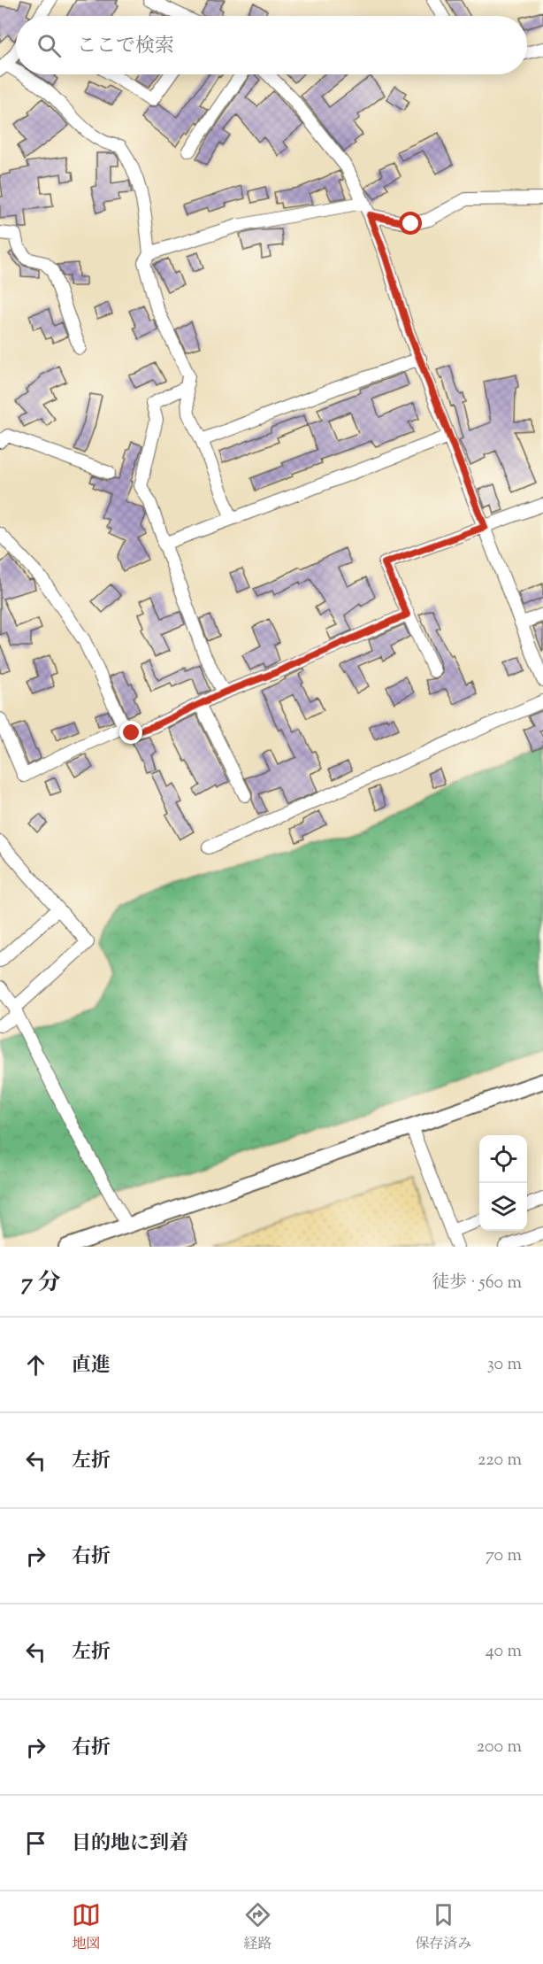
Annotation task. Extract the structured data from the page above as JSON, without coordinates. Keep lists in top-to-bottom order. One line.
{"page":{"search":"ここで検索","heading":["7 分","徒歩 · 560 m"],"list":[["直進","30 m"],["左折","220 m"],["右折","70 m"],["左折","40 m"],["右折","200 m"],"目的地に到着"],"nav":["地図","経路","保存済み"]}}
